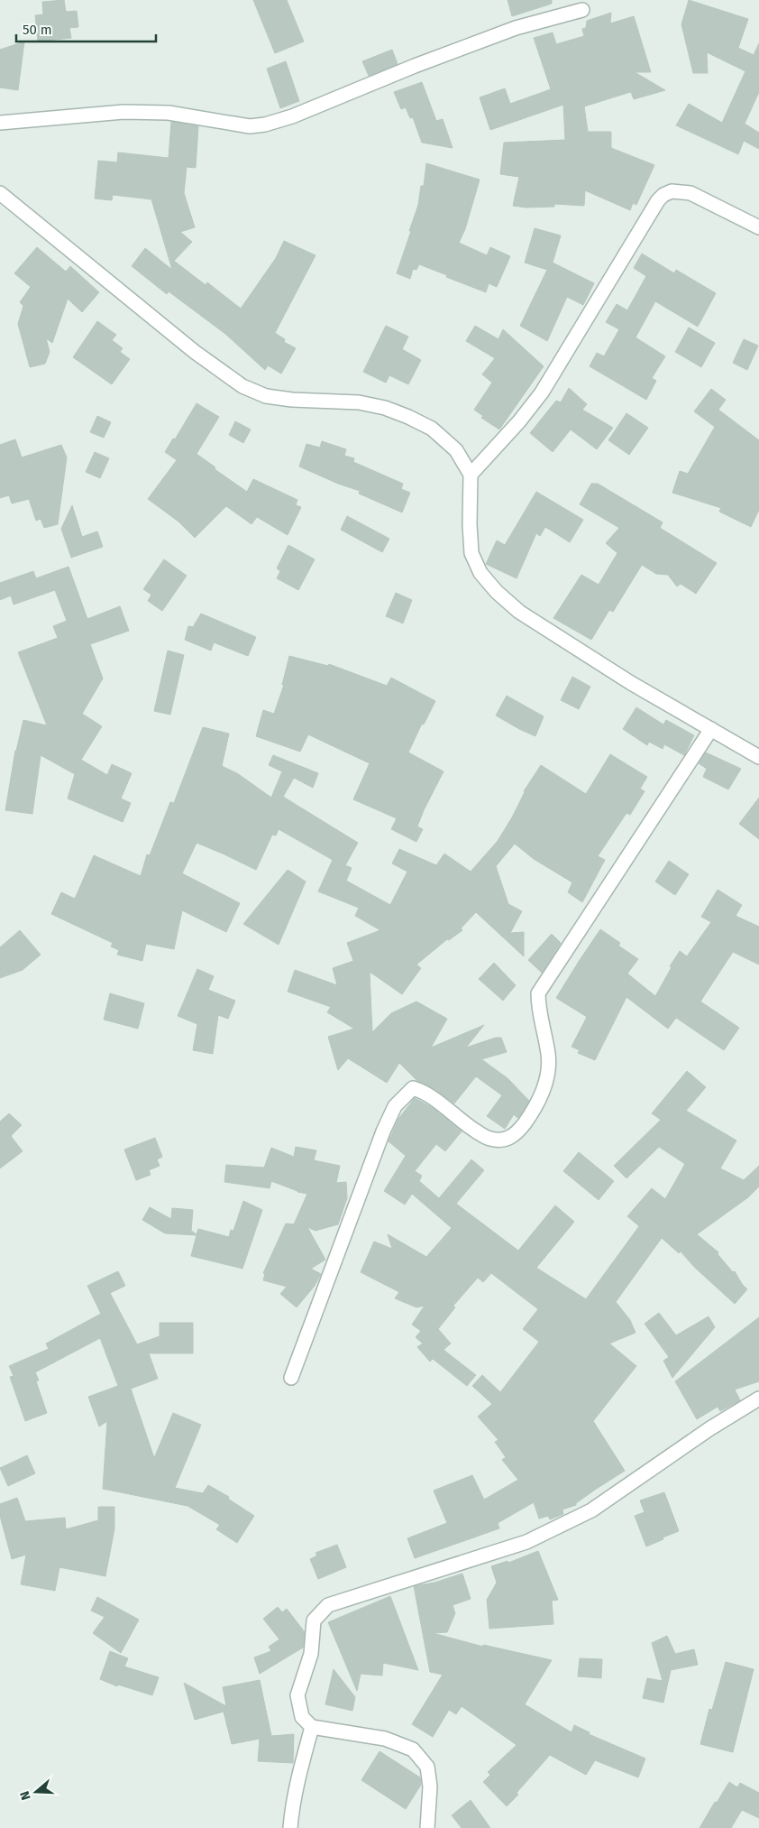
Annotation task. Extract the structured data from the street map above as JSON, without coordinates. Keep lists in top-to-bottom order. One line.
{"scale_bar":"50 m","north":"left"}
